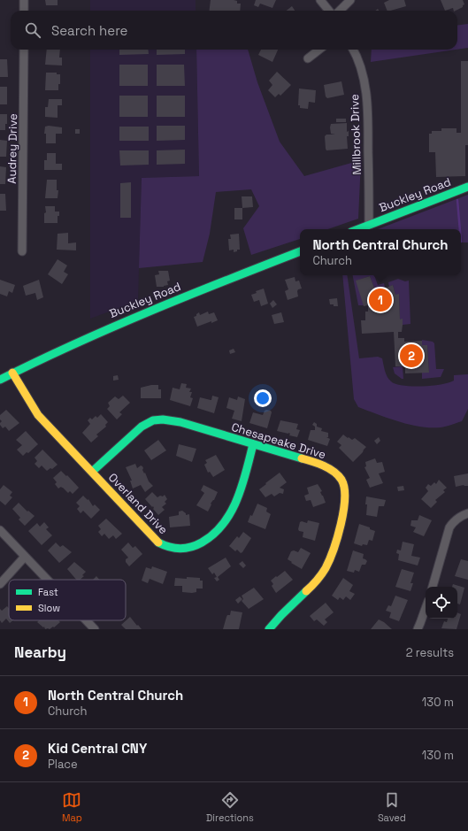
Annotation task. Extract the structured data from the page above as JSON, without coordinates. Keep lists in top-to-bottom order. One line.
{"streets":{"street":["Millbrook Drive","Audrey Drive","Buckley Road","Chesapeake Drive","Overland Drive"]},"crossings":[["Millbrook Drive","Buckley Road"],["Buckley Road","Overland Drive"],["Chesapeake Drive","Overland Drive"]],"legend":["Fast","Slow"],"page":{"search":"Search here","popup":["North Central Church","Church"],"pins":["1","2"],"heading":["Nearby","2 results"],"list":[{"mark":"1","name":"North Central Church","note":"Church","value":"130 m"},{"mark":"2","name":"Kid Central CNY","note":"Place","value":"130 m"}],"nav":["Map","Directions","Saved"]}}
